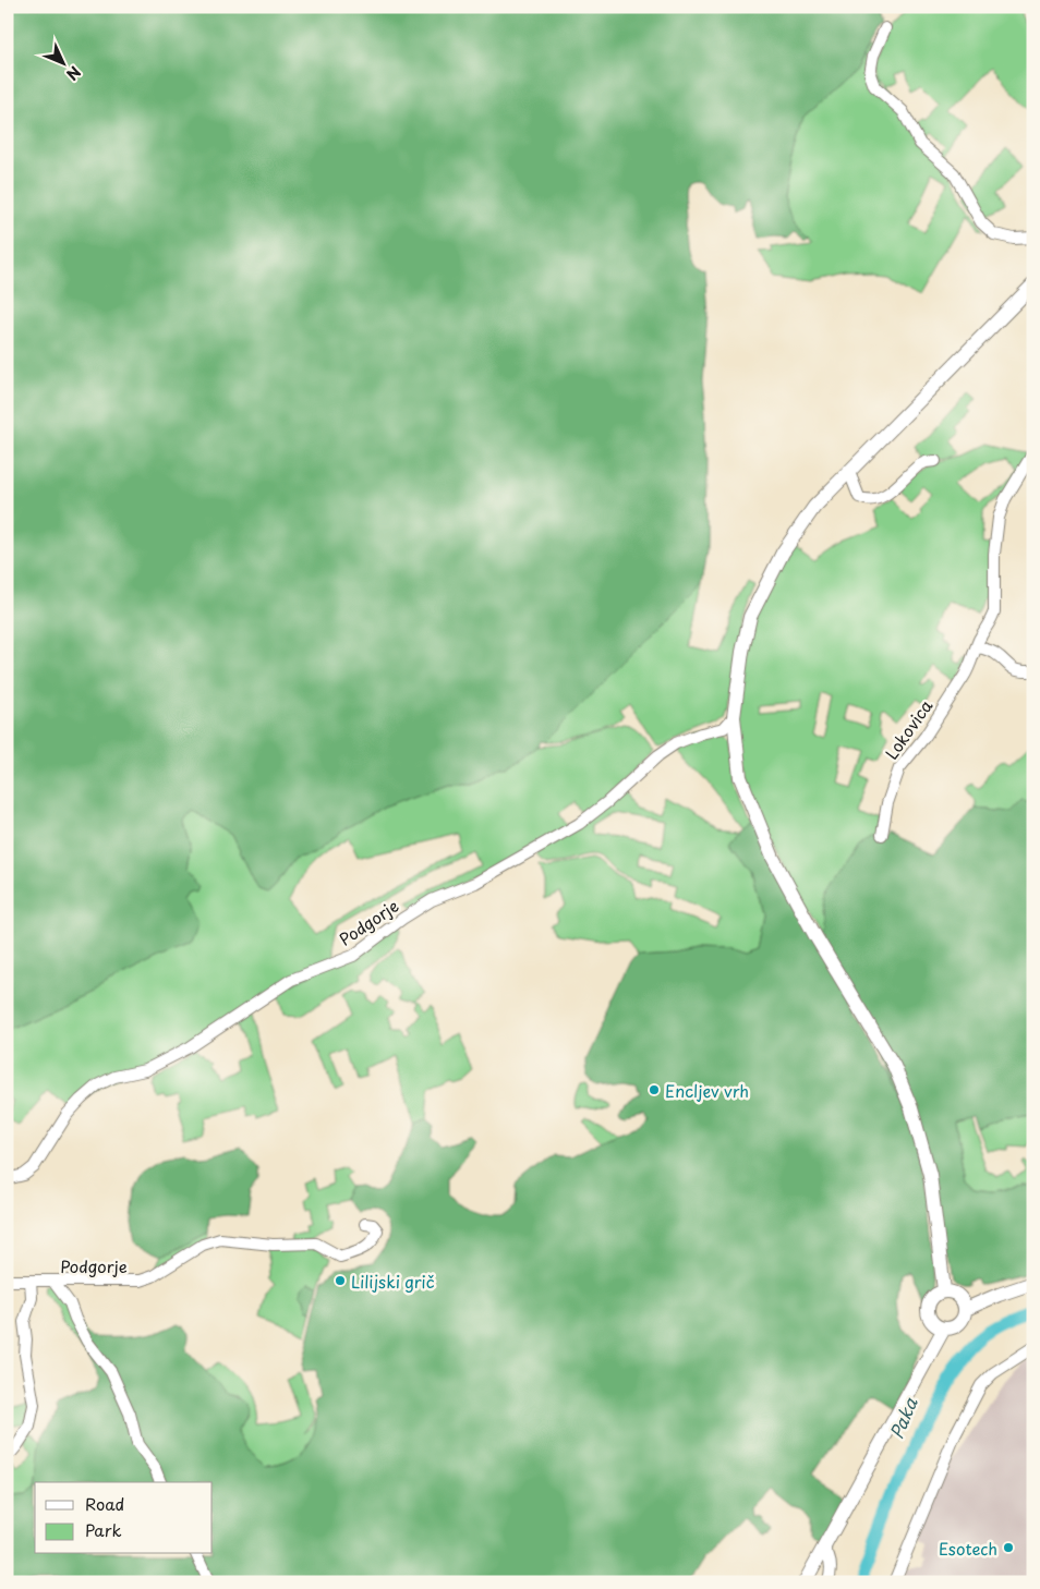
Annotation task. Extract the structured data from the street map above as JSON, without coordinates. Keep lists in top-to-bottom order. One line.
{"streets":{"street":["Lokovica","Podgorje"]},"water":["Paka"],"places":["Encljev vrh","Lilijski grič","Esotech"],"legend":["Road","Park"],"north":"bottom right"}
